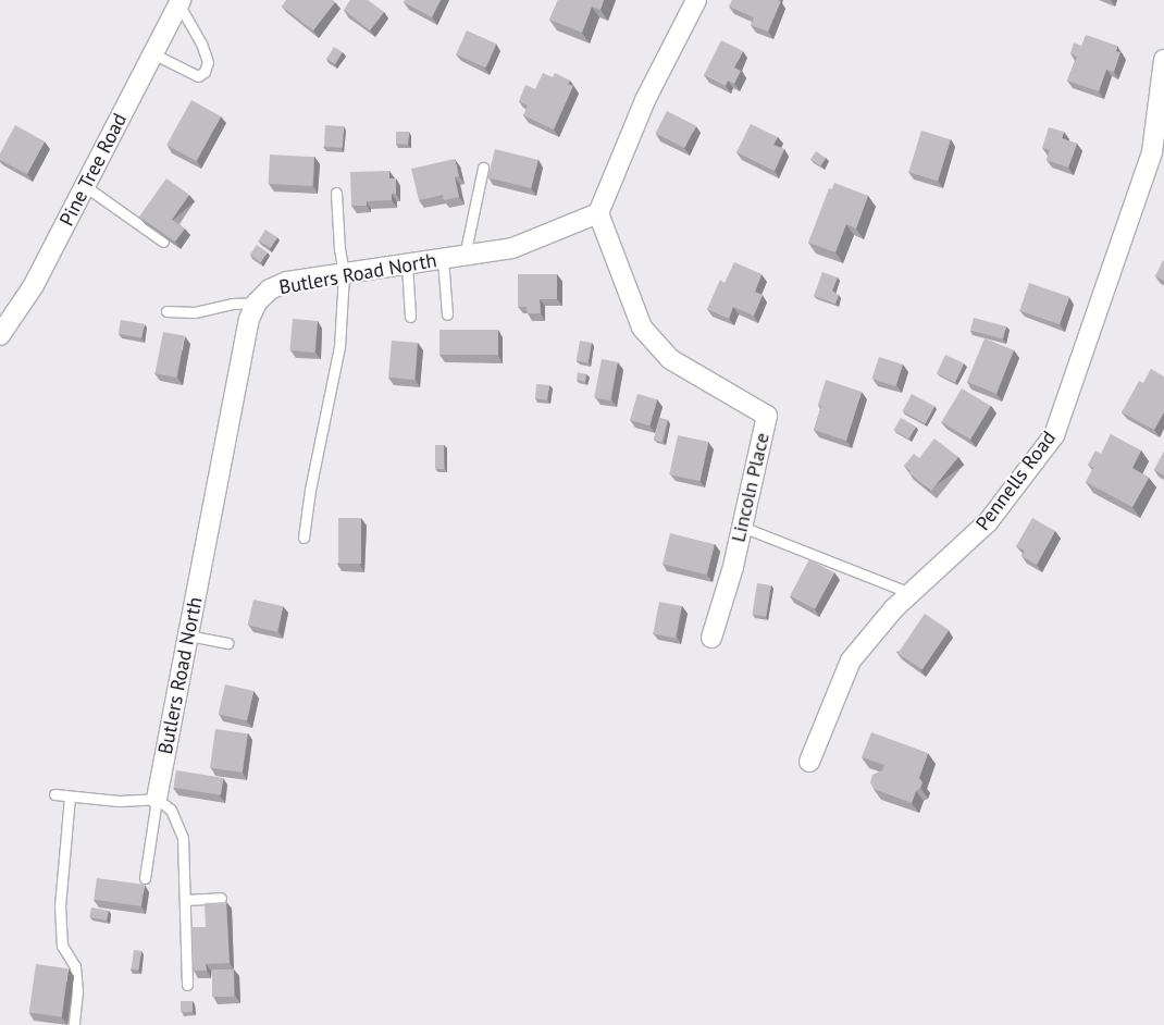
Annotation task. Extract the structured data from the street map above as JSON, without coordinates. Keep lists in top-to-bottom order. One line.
{"streets":{"street":["Pine Tree Road","Butlers Road North","Pennells Road","Lincoln Place"]},"crossings":[["Butlers Road North","Lincoln Place"]]}
